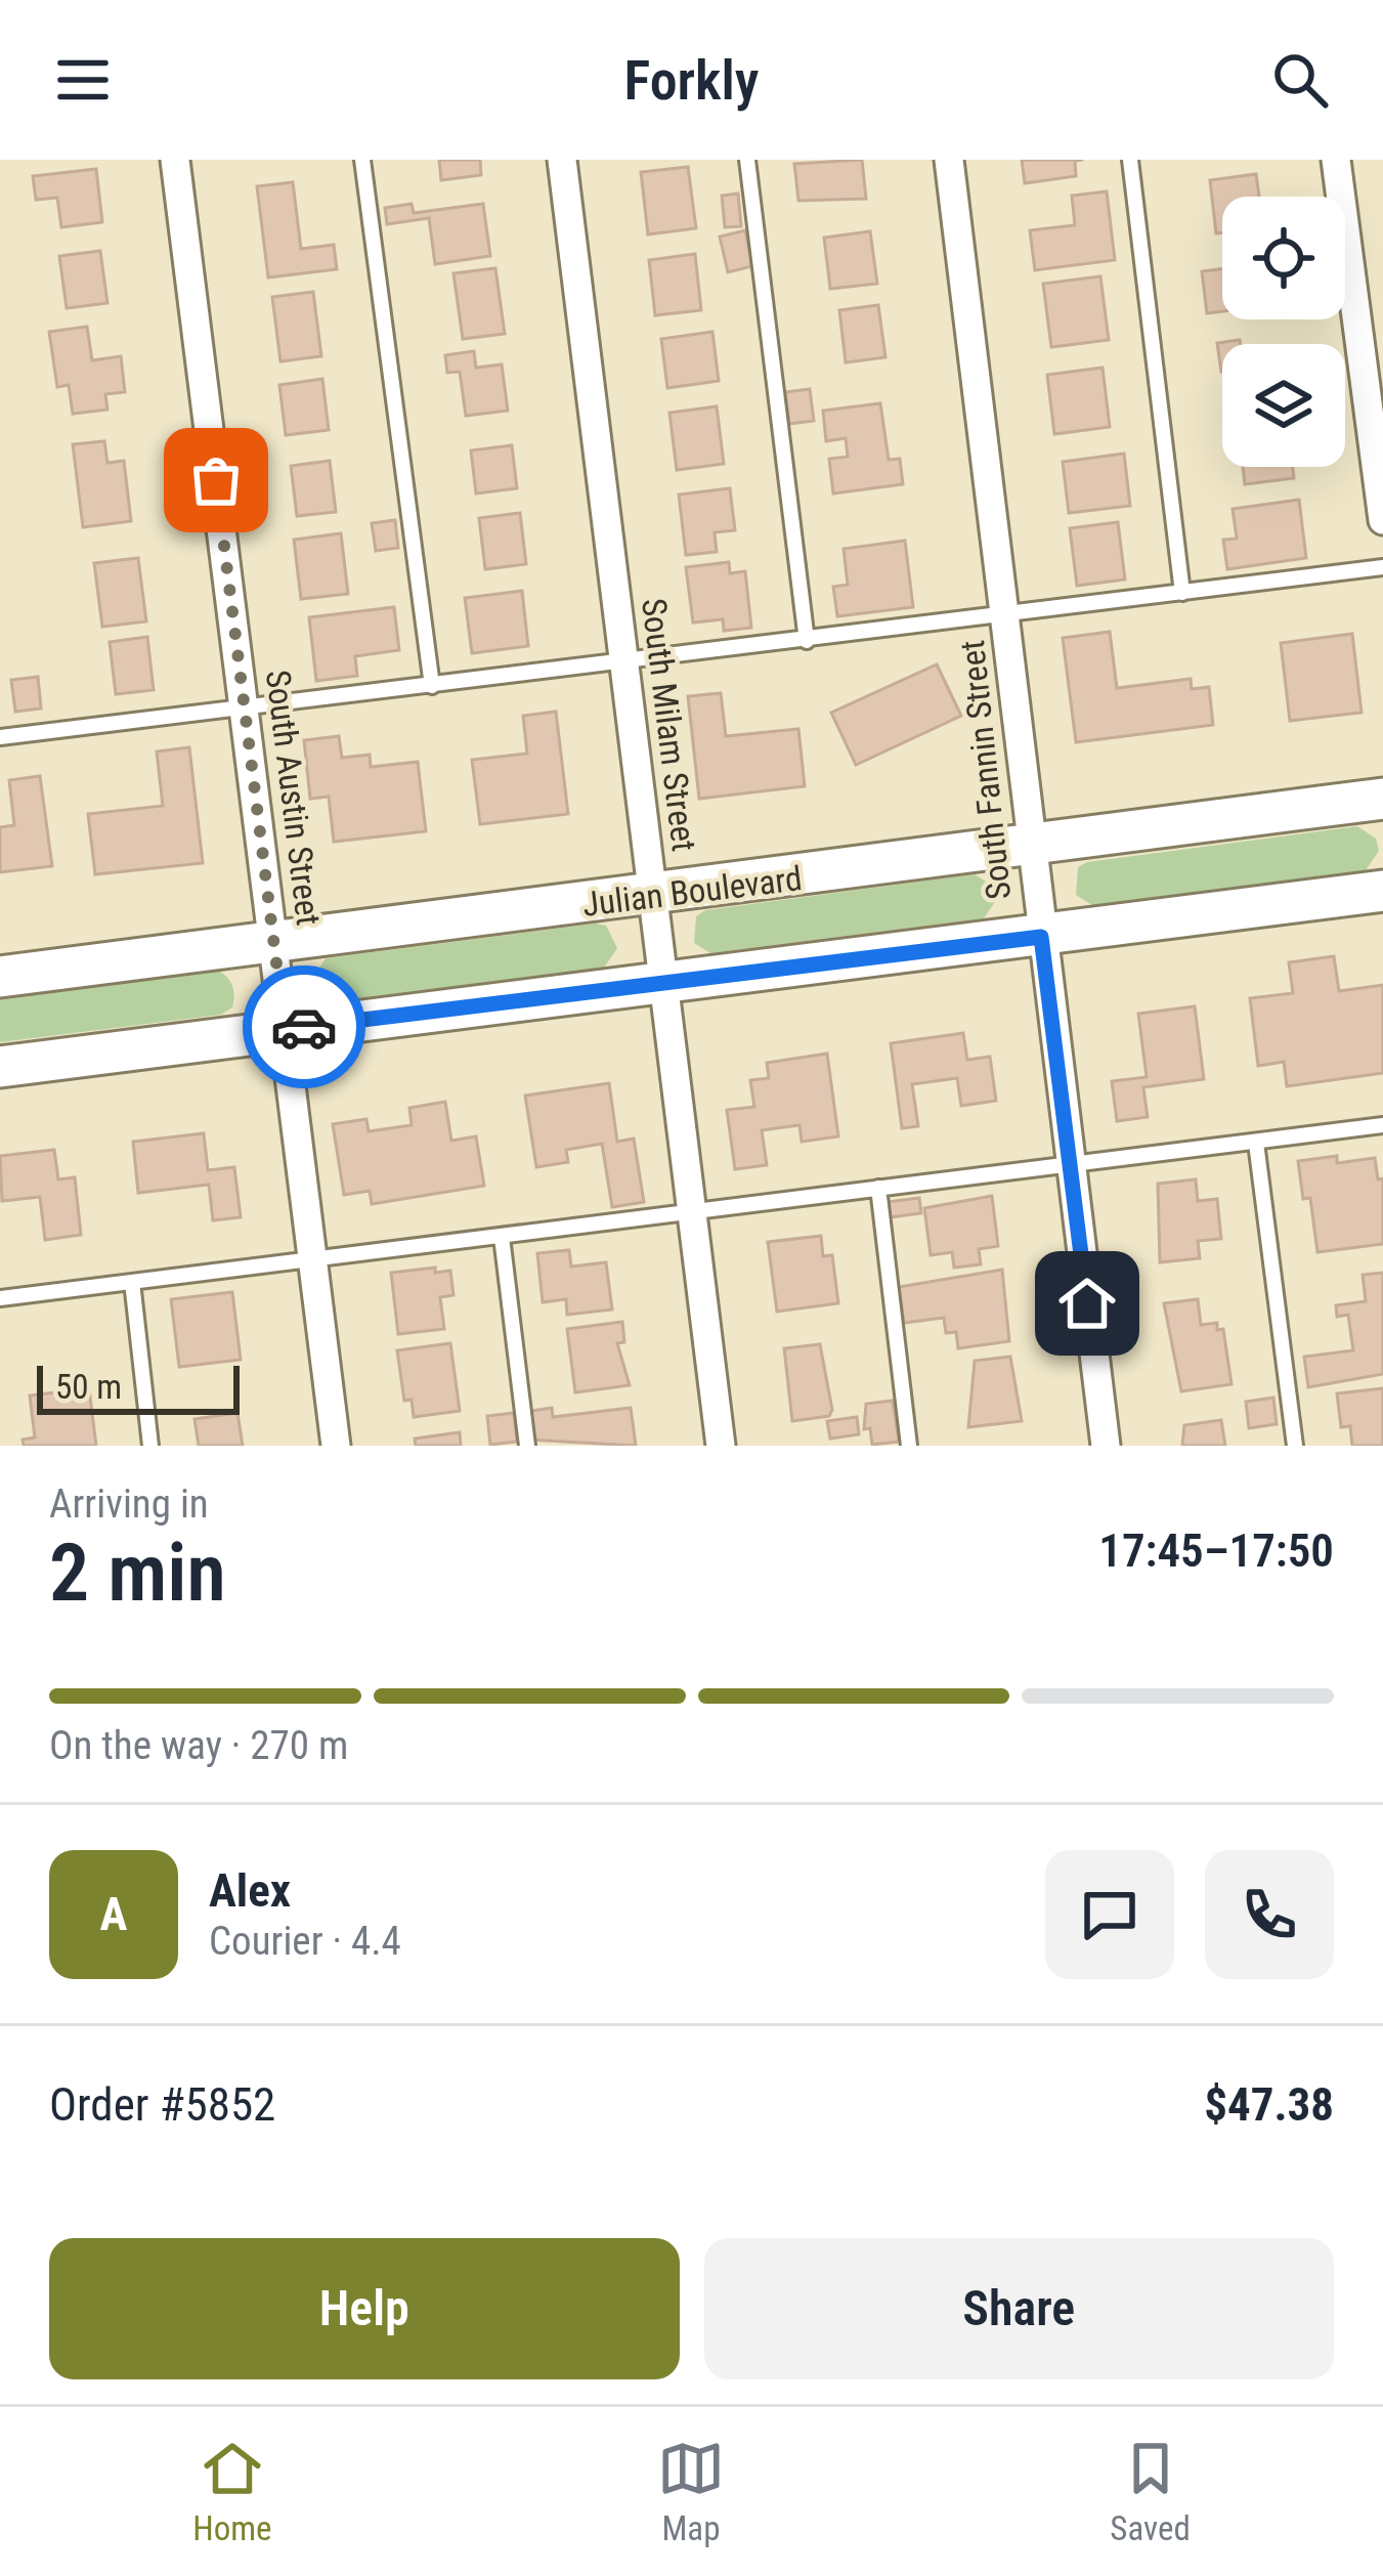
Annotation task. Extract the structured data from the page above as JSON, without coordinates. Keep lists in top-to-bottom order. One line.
{"streets":{"street":["South Milam Street","South Fannin Street","South Austin Street","Julian Boulevard"]},"crossings":[["South Milam Street","Julian Boulevard"],["South Fannin Street","Julian Boulevard"],["South Austin Street","Julian Boulevard"]],"scale_bar":"50 m","page":{"header":"Forkly","scale":"50 m","heading":["2 min","Arriving in","17:45–17:50"],"panel":["Alex","Courier · 4.4","Order #5852","$47.38"],"bar":"On the way · 270 m","round":"A","buttons":["Help","Share"],"tabs":["Home","Map","Saved"]}}
